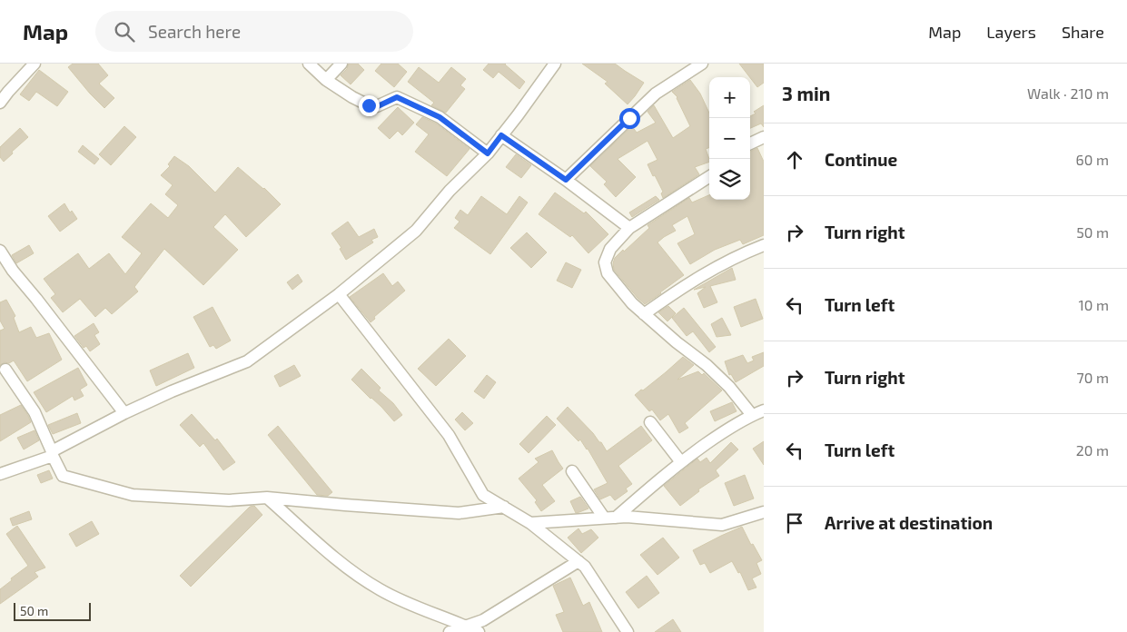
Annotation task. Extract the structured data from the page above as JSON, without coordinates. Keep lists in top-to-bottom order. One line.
{"scale_bar":"50 m","page":{"header":"Map","search":"Search here","nav":["Map","Layers","Share"],"heading":["3 min","Walk · 210 m"],"map_buttons":["+","−"],"list":[["Continue","60 m"],["Turn right","50 m"],["Turn left","10 m"],["Turn right","70 m"],["Turn left","20 m"],"Arrive at destination"],"scale":"50 m"}}
